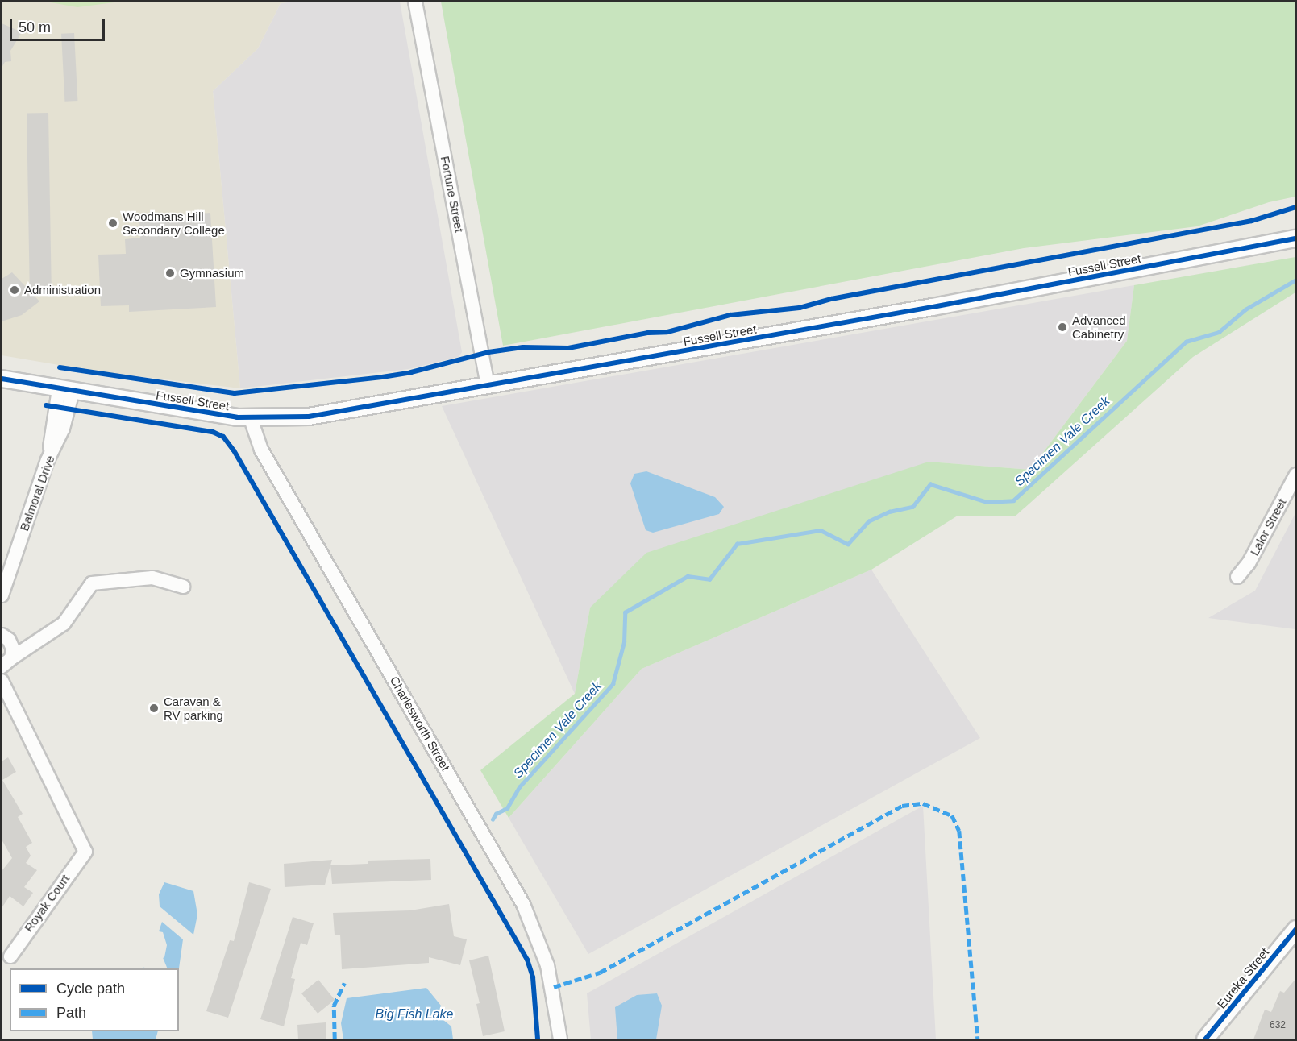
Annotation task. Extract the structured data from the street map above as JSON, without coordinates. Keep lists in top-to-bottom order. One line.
{"streets":{"street":["Fortune Street","Fussell Street","Balmoral Drive","Lalor Street","Charlesworth Street","Royak Court","Eureka Street"]},"crossings":[["Fortune Street","Fussell Street"],["Fussell Street","Balmoral Drive"],["Fussell Street","Charlesworth Street"]],"water":["Specimen Vale Creek","Big Fish Lake"],"places":["Woodmans Hill Secondary College","Gymnasium","Administration","Advanced Cabinetry","Caravan & RV parking"],"house_numbers":["632"],"legend":["Cycle path","Path"],"scale_bar":"50 m"}
